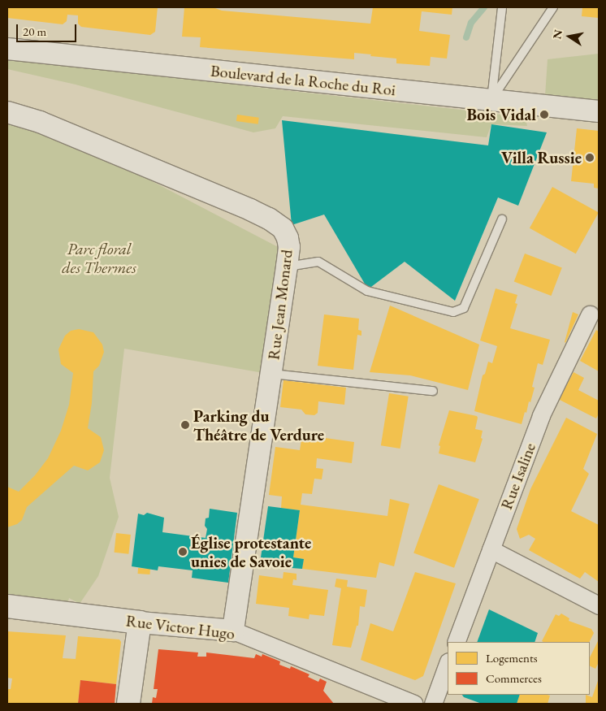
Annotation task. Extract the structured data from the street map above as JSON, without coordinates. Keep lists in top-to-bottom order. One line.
{"streets":{"main road":["Rue Victor Hugo"],"street":["Boulevard de la Roche du Roi","Rue Jean Monard","Rue Isaline"]},"crossings":[["Rue Jean Monard","Rue Victor Hugo"]],"parks":["Parc floral des Thermes"],"places":["Bois Vidal","Villa Russie","Parking du Théâtre de Verdure","Église protestante unies de Savoie"],"legend":["Logements","Commerces"],"scale_bar":"20 m","north":"left"}
